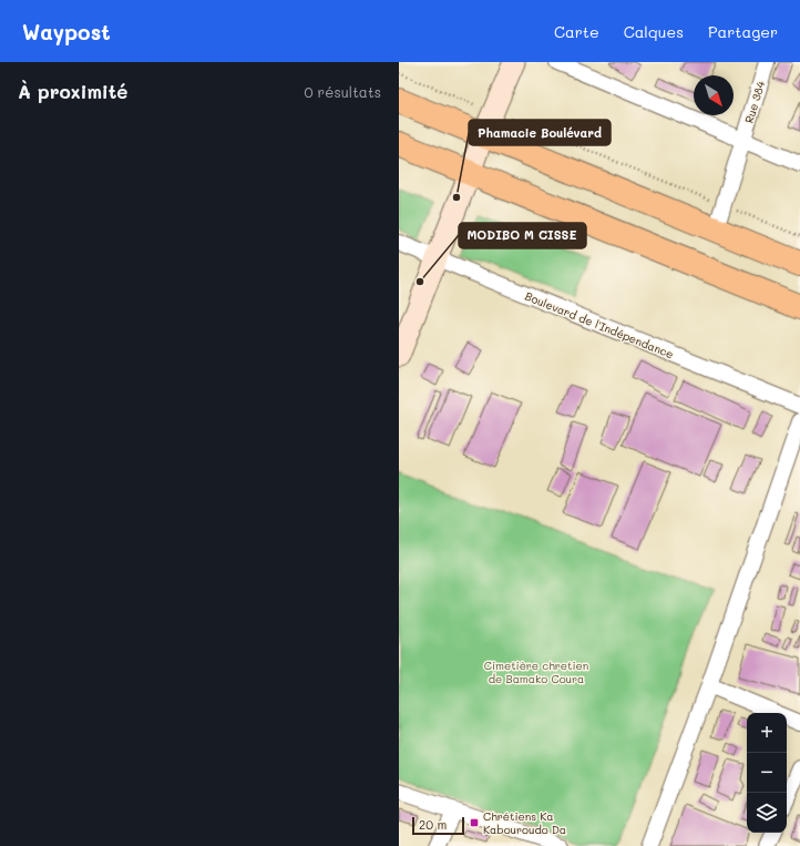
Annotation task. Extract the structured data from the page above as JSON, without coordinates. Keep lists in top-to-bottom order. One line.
{"streets":{"street":["Rue 384","Boulevard de l'Indépendance"]},"parks":["Cimetière chretien de Bamako Coura"],"places":{"other":["Phamacie Boulévard","MODIBO M CISSE"],"transit":["Chrétiens Ka Kabouroudo Da"]},"scale_bar":"20 m","north":"bottom right","page":{"header":"Waypost","nav":["Carte","Calques","Partager"],"heading":["À proximité","0 résultats"],"map_buttons":["+","−"],"scale":"20 m"}}
